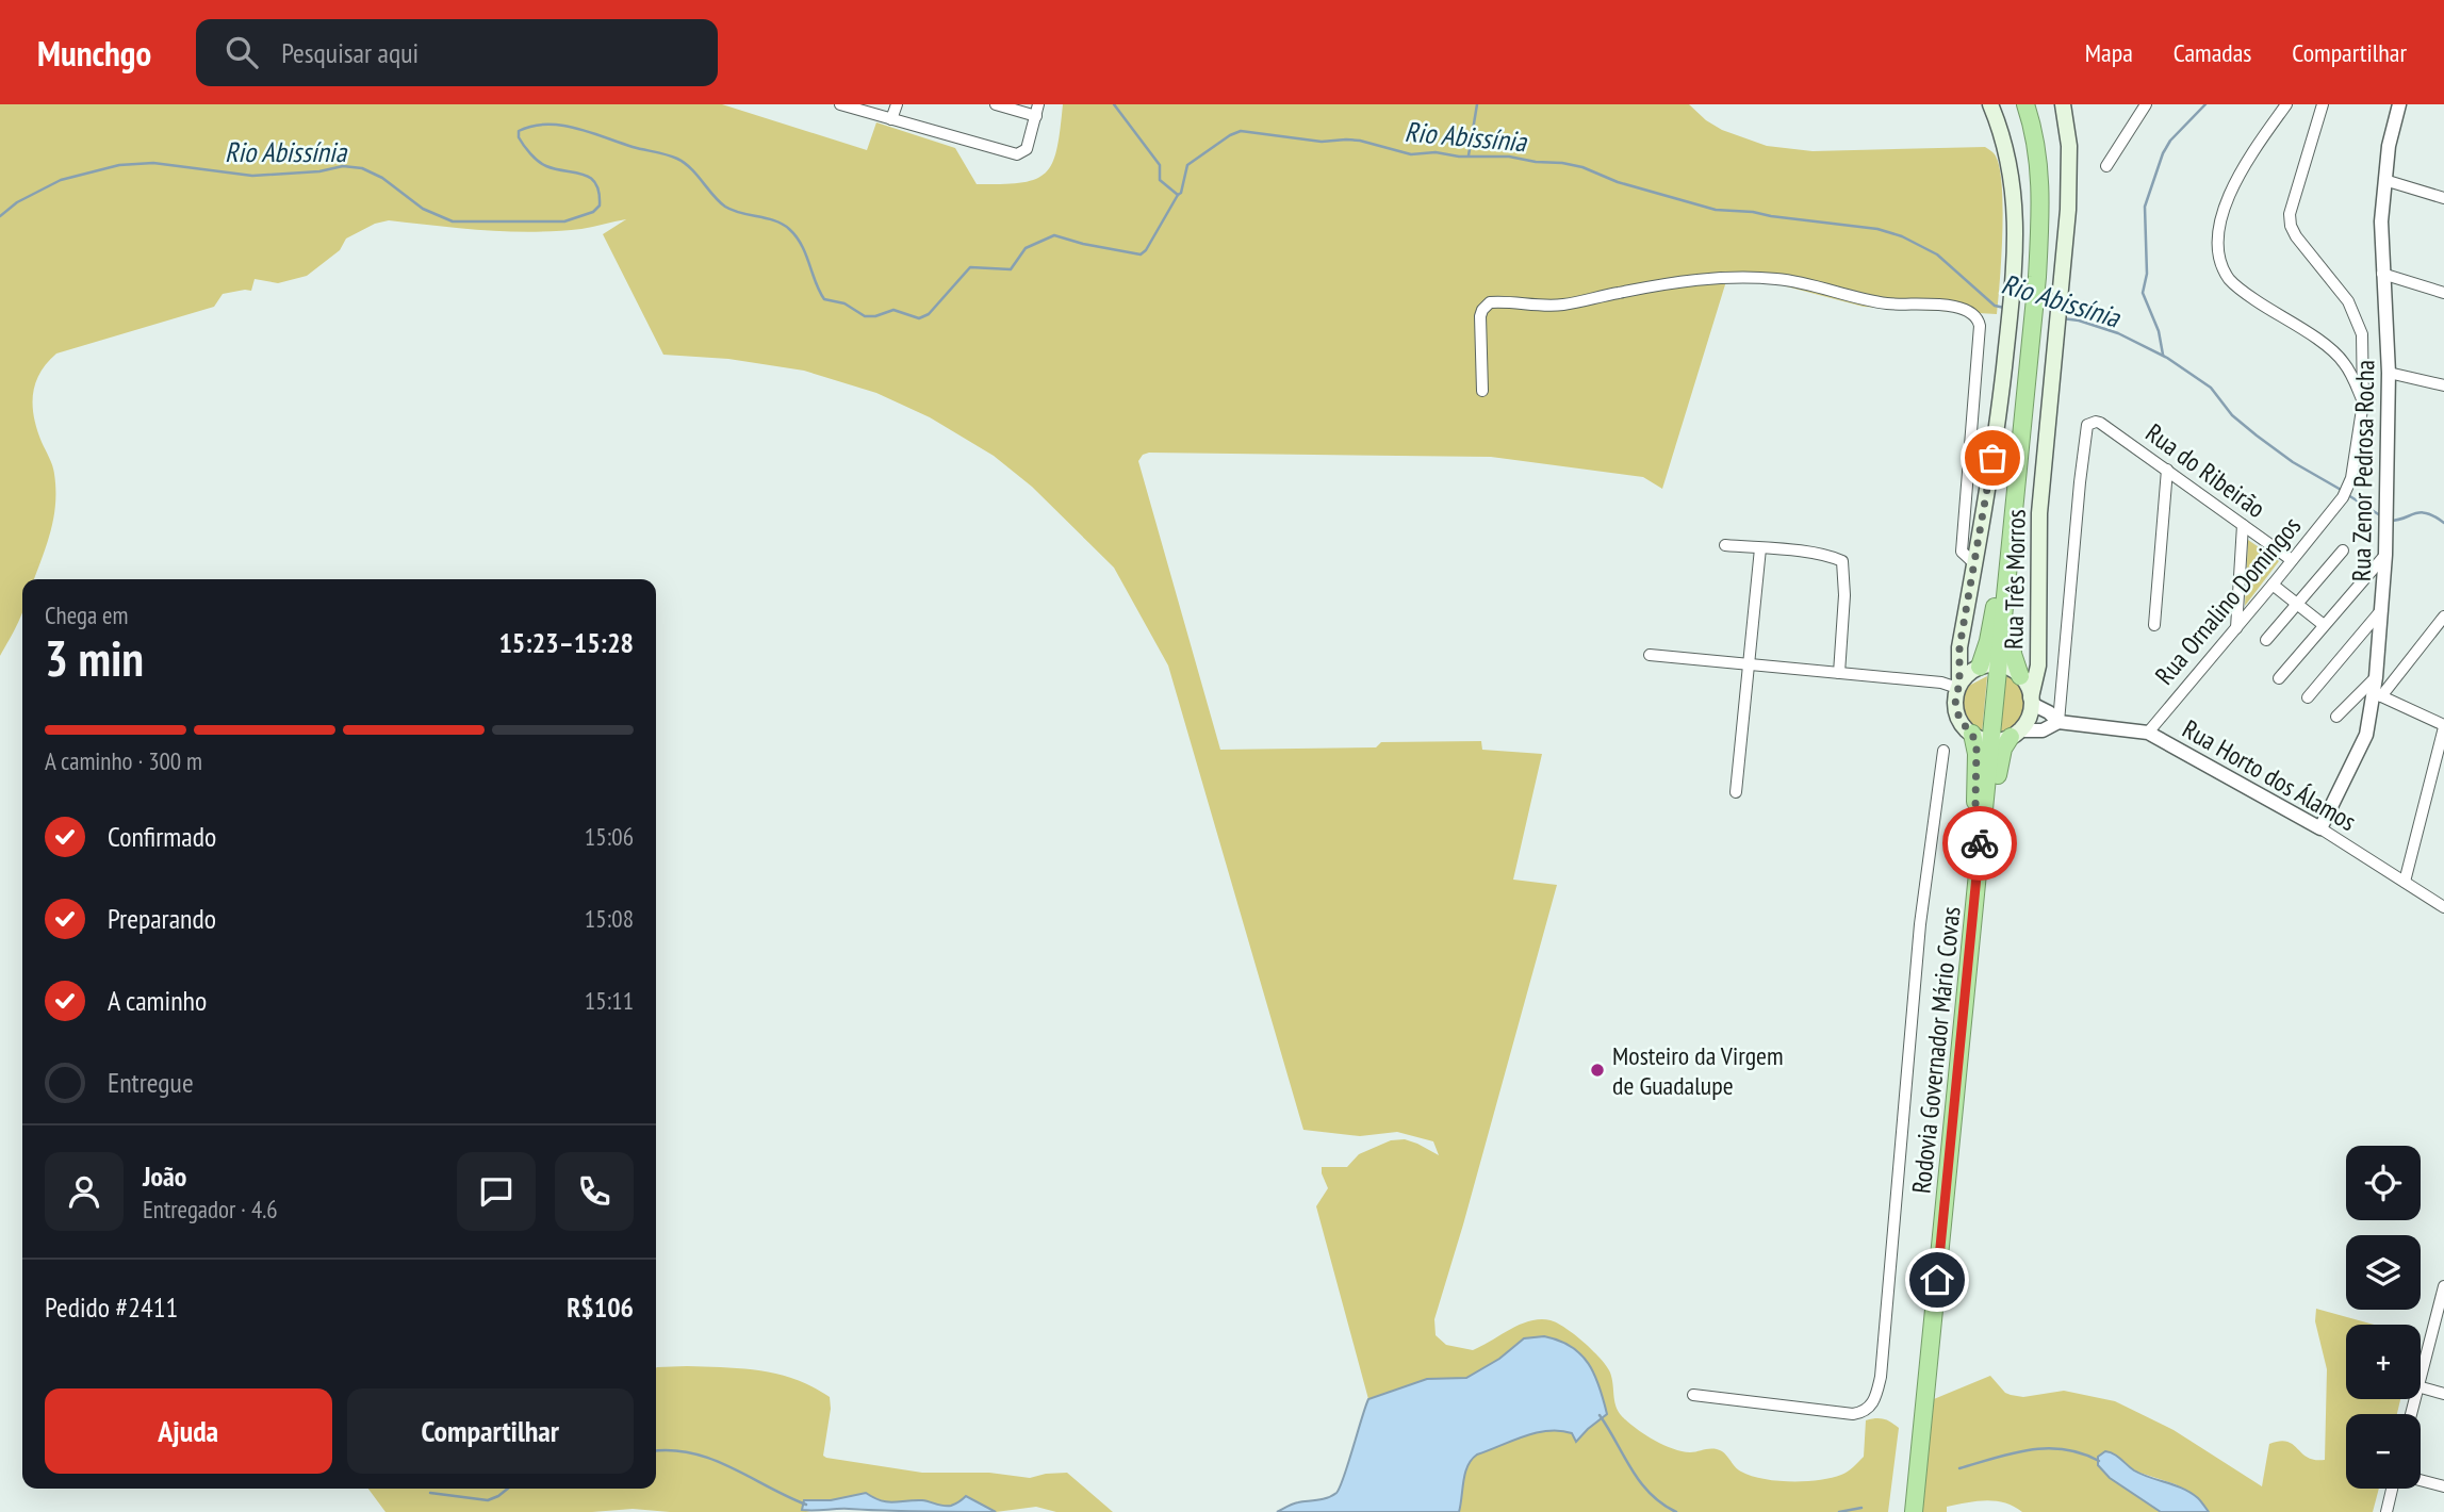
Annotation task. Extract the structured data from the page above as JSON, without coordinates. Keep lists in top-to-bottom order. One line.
{"streets":{"highway":["Rodovia Governador Mário Covas"],"main road":["Rua Três Morros"],"street":["Rua do Ribeirão","Rua Zenor Pedrosa Rocha","Rua Ornalino Domingos","Rua Horto dos Álamos"]},"crossings":[["Rua do Ribeirão","Rua Ornalino Domingos"],["Rua do Ribeirão","Rua Horto dos Álamos"],["Rua Zenor Pedrosa Rocha","Rua Horto dos Álamos"],["Rua Ornalino Domingos","Rua Horto dos Álamos"]],"water":["Rio Abissínia"],"places":["Mosteiro da Virgem de Guadalupe"],"page":{"header":"Munchgo","search":"Pesquisar aqui","nav":["Mapa","Camadas","Compartilhar"],"heading":["3 min","Chega em","15:23–15:28"],"panel":["João","Entregador · 4.6","Pedido #2411","R$106"],"bar":"A caminho · 300 m","list":[["Confirmado","15:06"],["Preparando","15:08"],["A caminho","15:11"],"Entregue"],"map_buttons":["+","−"],"buttons":["Ajuda","Compartilhar"]}}
